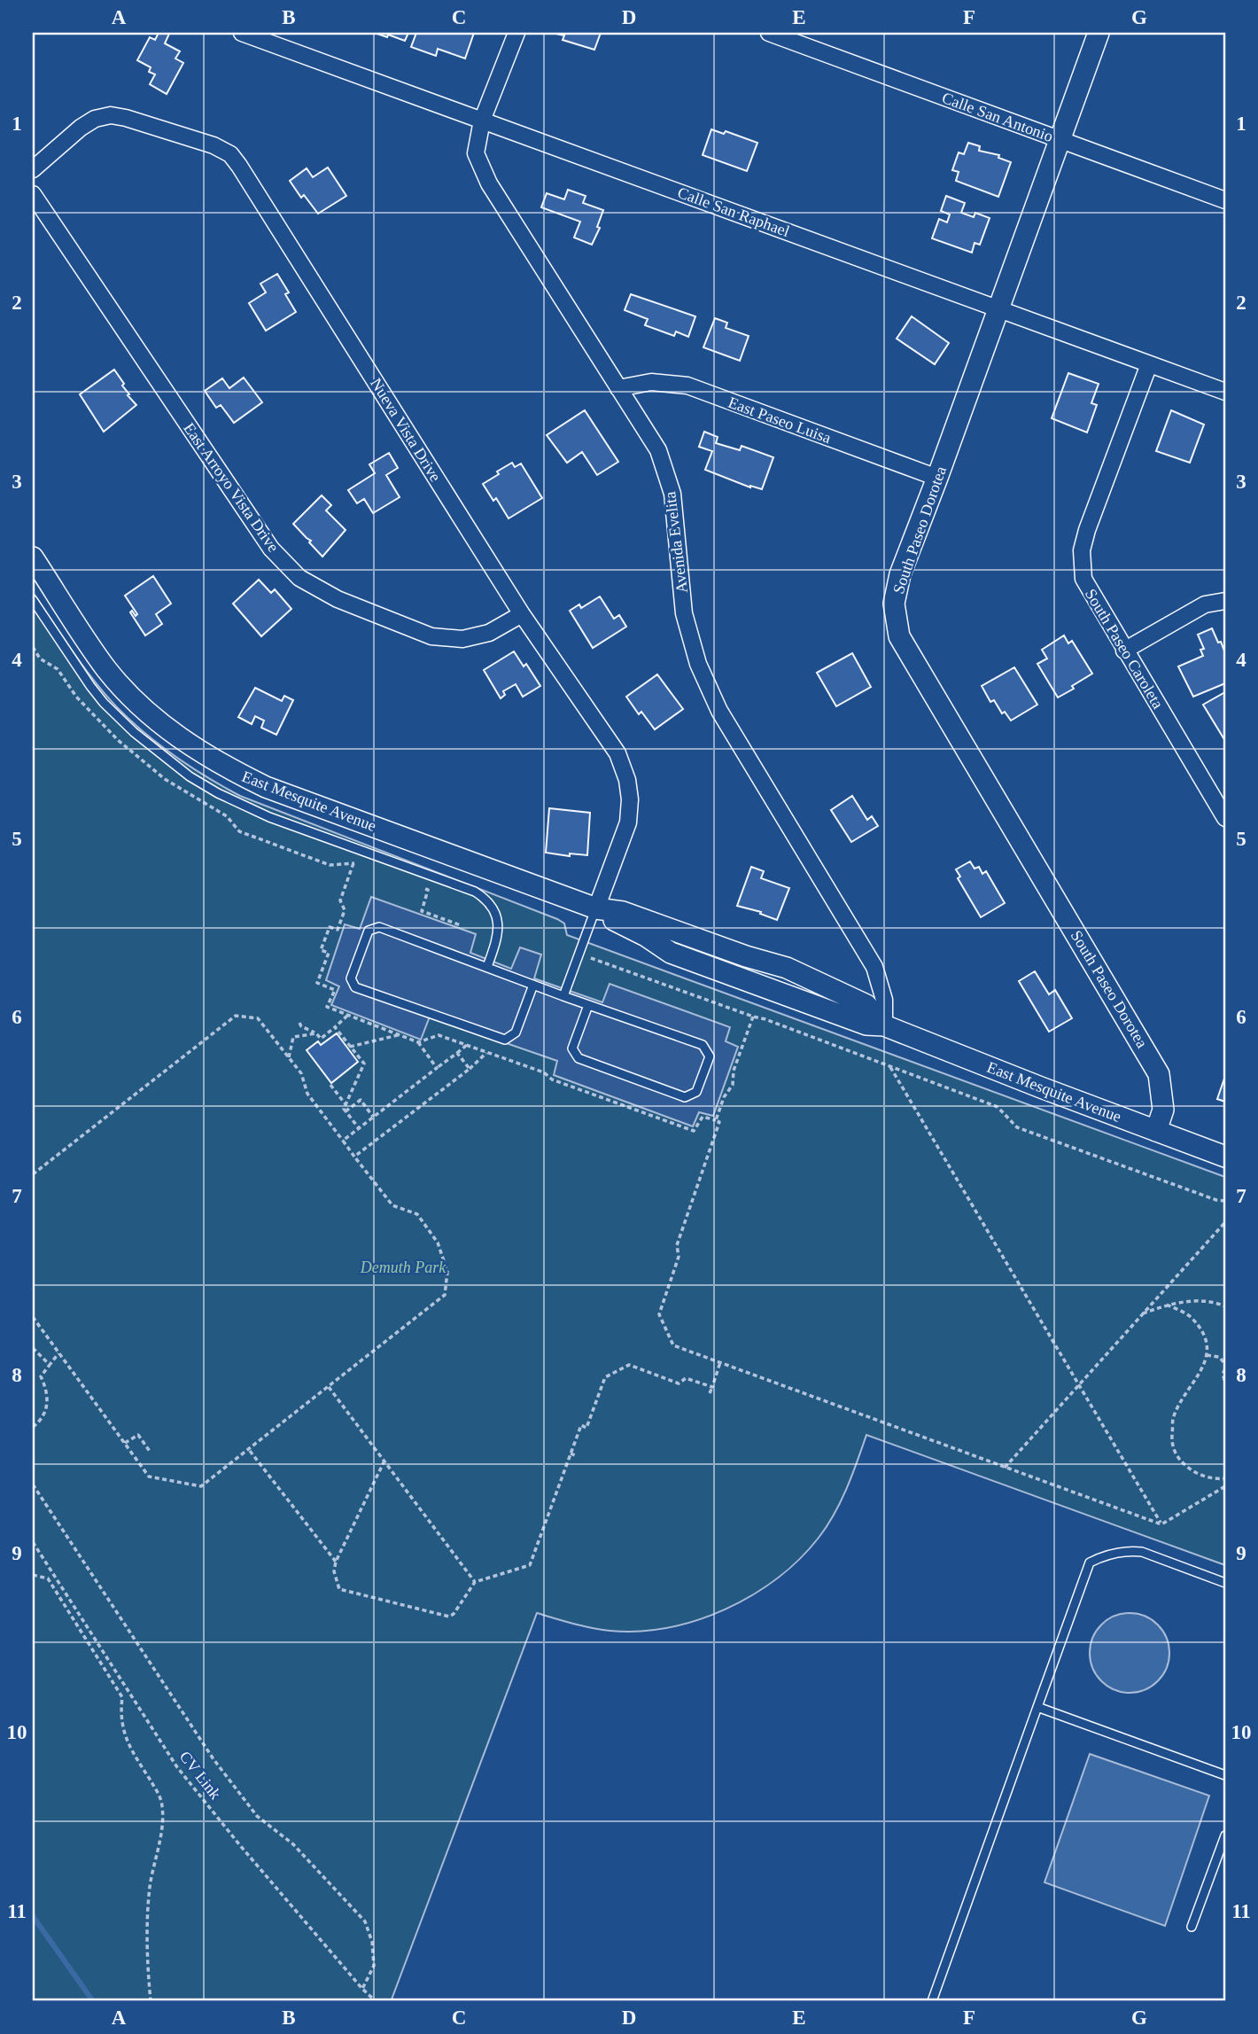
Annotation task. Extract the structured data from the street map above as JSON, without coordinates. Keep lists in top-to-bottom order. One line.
{"streets":{"street":["Calle San Antonio","Calle San Raphael","East Paseo Luisa","Nueva Vista Drive","East Arroyo Vista Drive","South Paseo Dorotea","Avenida Evelita","South Paseo Caroleta","East Mesquite Avenue"],"path":["CV Link"]},"crossings":[["Calle San Antonio","South Paseo Dorotea"],["Calle San Raphael","South Paseo Dorotea"],["Calle San Raphael","Avenida Evelita"],["Calle San Raphael","South Paseo Caroleta"],["East Paseo Luisa","South Paseo Dorotea"],["East Paseo Luisa","Avenida Evelita"],["Nueva Vista Drive","East Arroyo Vista Drive"],["Nueva Vista Drive","East Mesquite Avenue"],["South Paseo Dorotea","East Mesquite Avenue"],["Avenida Evelita","East Mesquite Avenue"]],"parks":["Demuth Park"],"grid":{"columns":["A","B","C","D","E","F","G"],"rows":["1","2","3","4","5","6","7","8","9","10","11"]}}
